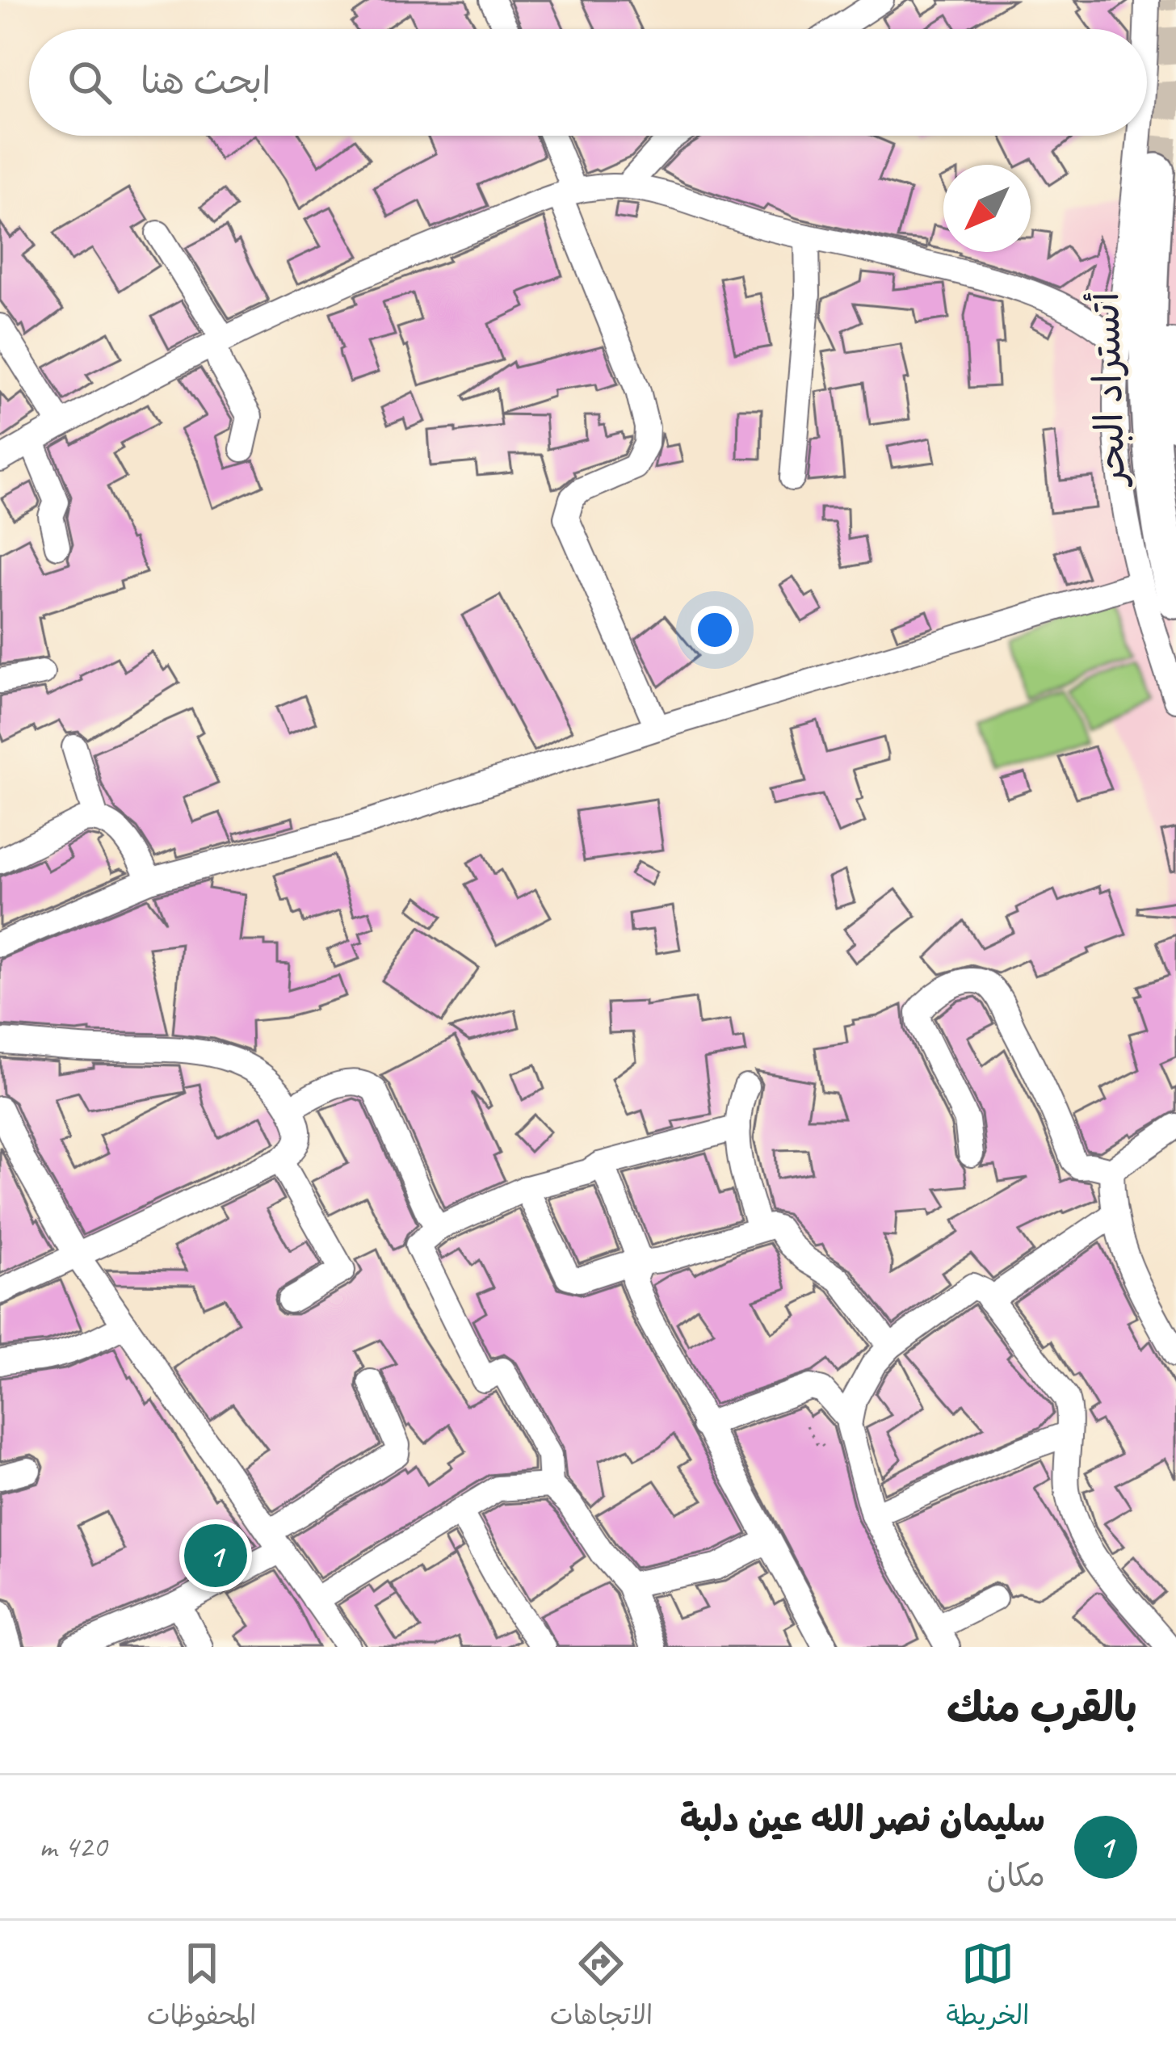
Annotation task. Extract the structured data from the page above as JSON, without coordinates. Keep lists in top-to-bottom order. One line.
{"streets":{"highway":["أتستراد البحر"]},"north":"bottom left","page":{"search":"ابحث هنا","pins":"1","heading":"بالقرب منك","list":[{"mark":"1","name":"سليمان نصر الله عين دلبة","note":"مكان","value":"420 m"}],"nav":["الخريطة","الاتجاهات","المحفوظات"]}}
